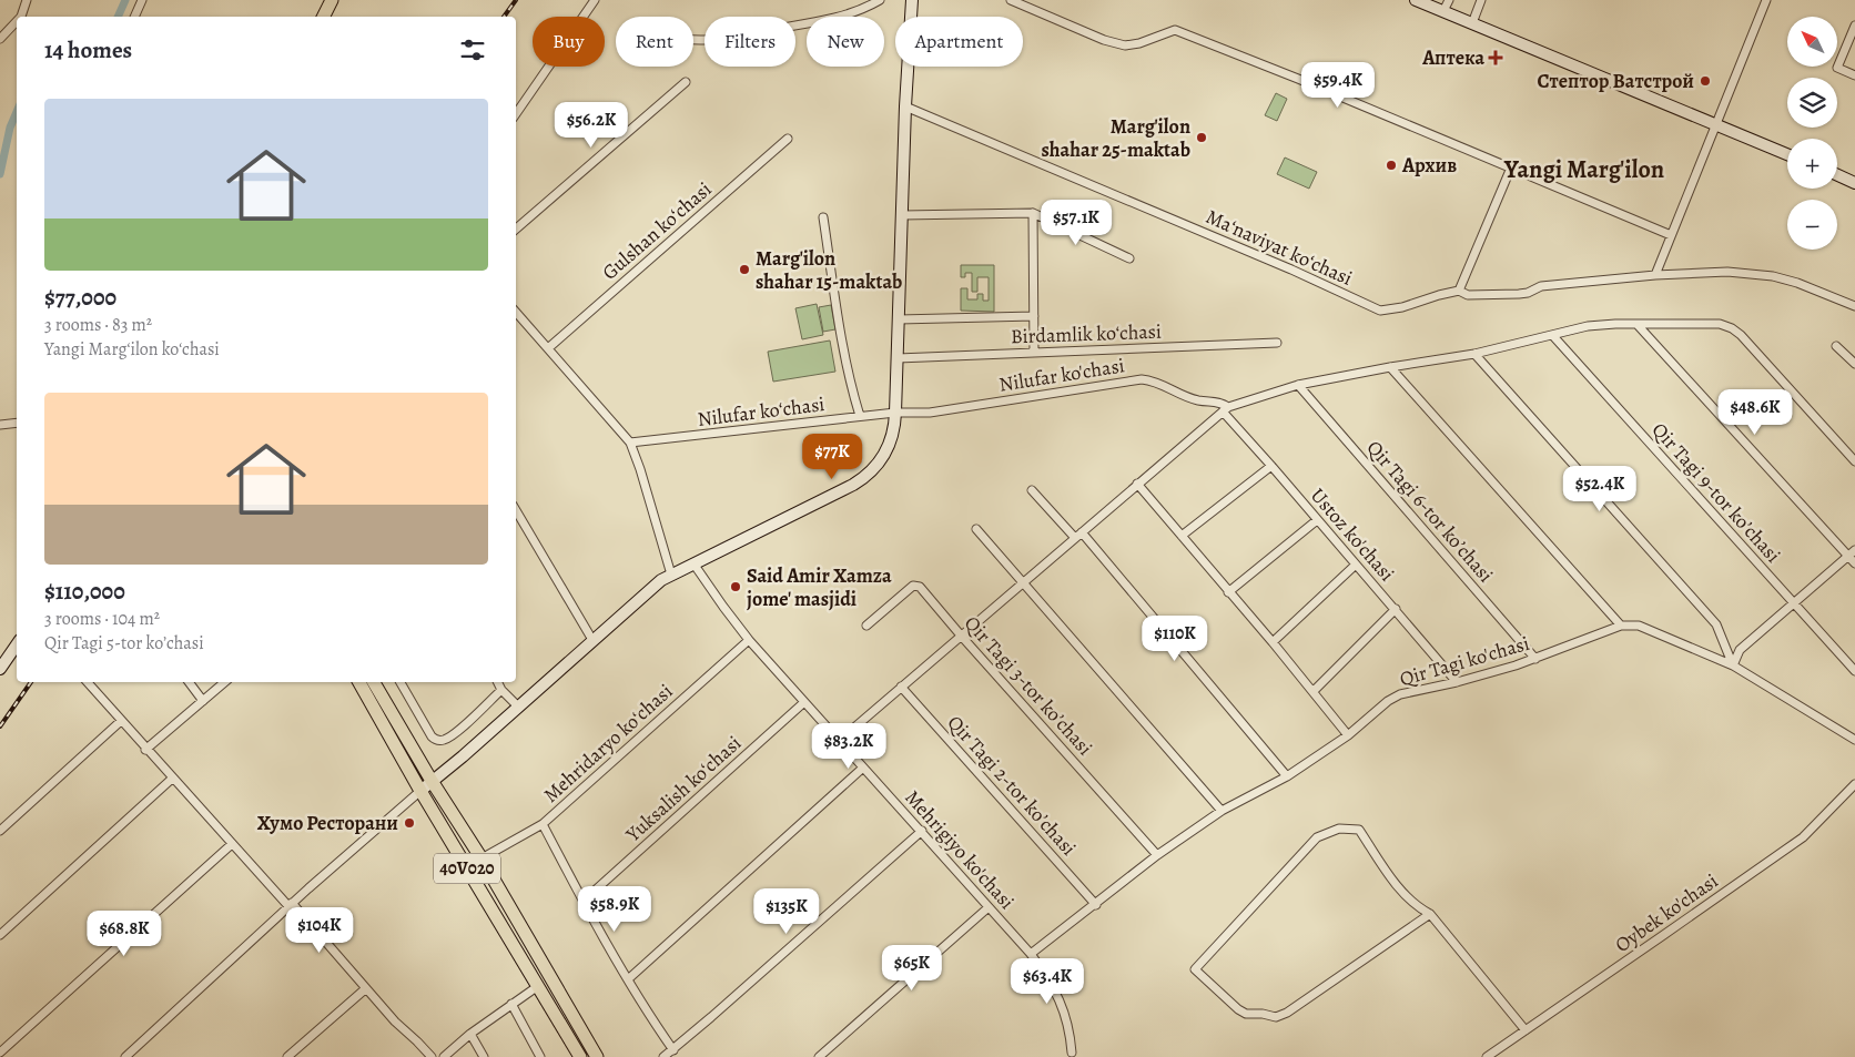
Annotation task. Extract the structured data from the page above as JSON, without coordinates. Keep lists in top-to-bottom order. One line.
{"streets":{"main road":["40V020"],"street":["Gulshan koʻchasi","Maʻnaviyat koʻchasi","Birdamlik koʻchasi","Nilufar ko'chasi","Nilufar koʻchasi","Qir Tagi 9-tor koʼchasi","Qir Tagi 6-tor koʼchasi","Ustoz ko'chasi","Qir Tagi ko'chasi","Qir Tagi 3-tor koʼchasi","Mehridaryo koʻchasi","Qir Tagi 2-tor koʼchasi","Yuksalish koʻchasi","Mehrigiyo ko'chasi","Oybek ko'chasi"]},"crossings":[["Nilufar ko'chasi","Nilufar koʻchasi"],["Nilufar ko'chasi","Ustoz ko'chasi"],["Qir Tagi 6-tor koʼchasi","Qir Tagi ko'chasi"],["Ustoz ko'chasi","Qir Tagi ko'chasi"],["Qir Tagi ko'chasi","Qir Tagi 3-tor koʼchasi"],["Qir Tagi ko'chasi","Qir Tagi 2-tor koʼchasi"],["Qir Tagi ko'chasi","Mehrigiyo ko'chasi"],["Mehridaryo koʻchasi","Mehrigiyo ko'chasi"],["Mehridaryo koʻchasi","40V020"],["Yuksalish koʻchasi","Mehrigiyo ko'chasi"]],"districts":["Yangi Marg'ilon"],"places":{"health":["Аптека"],"other":["Стептор Ватстрой","Marg'ilon shahar 25-maktab","Архив","Marg'ilon shahar 15-maktab","Said Amir Xamza jome' masjidi","Хумо Ресторани"]},"north":"top left","page":{"map_buttons":["+","−"],"chip":["Buy","Rent","Filters","New","Apartment"],"heading":"14 homes","price":["$59.4K","$56.2K","$57.1K","$48.6K","$77K","$52.4K","$110K","$83.2K","$58.9K","$135K","$104K","$68.8K","$65K","$63.4K"],"list":[{"name":"$77,000","note":"3 rooms · 83 m² · Yangi Margʻilon koʻchasi"},{"name":"$110,000","note":"3 rooms · 104 m² · Qir Tagi 5-tor koʼchasi"}]}}
